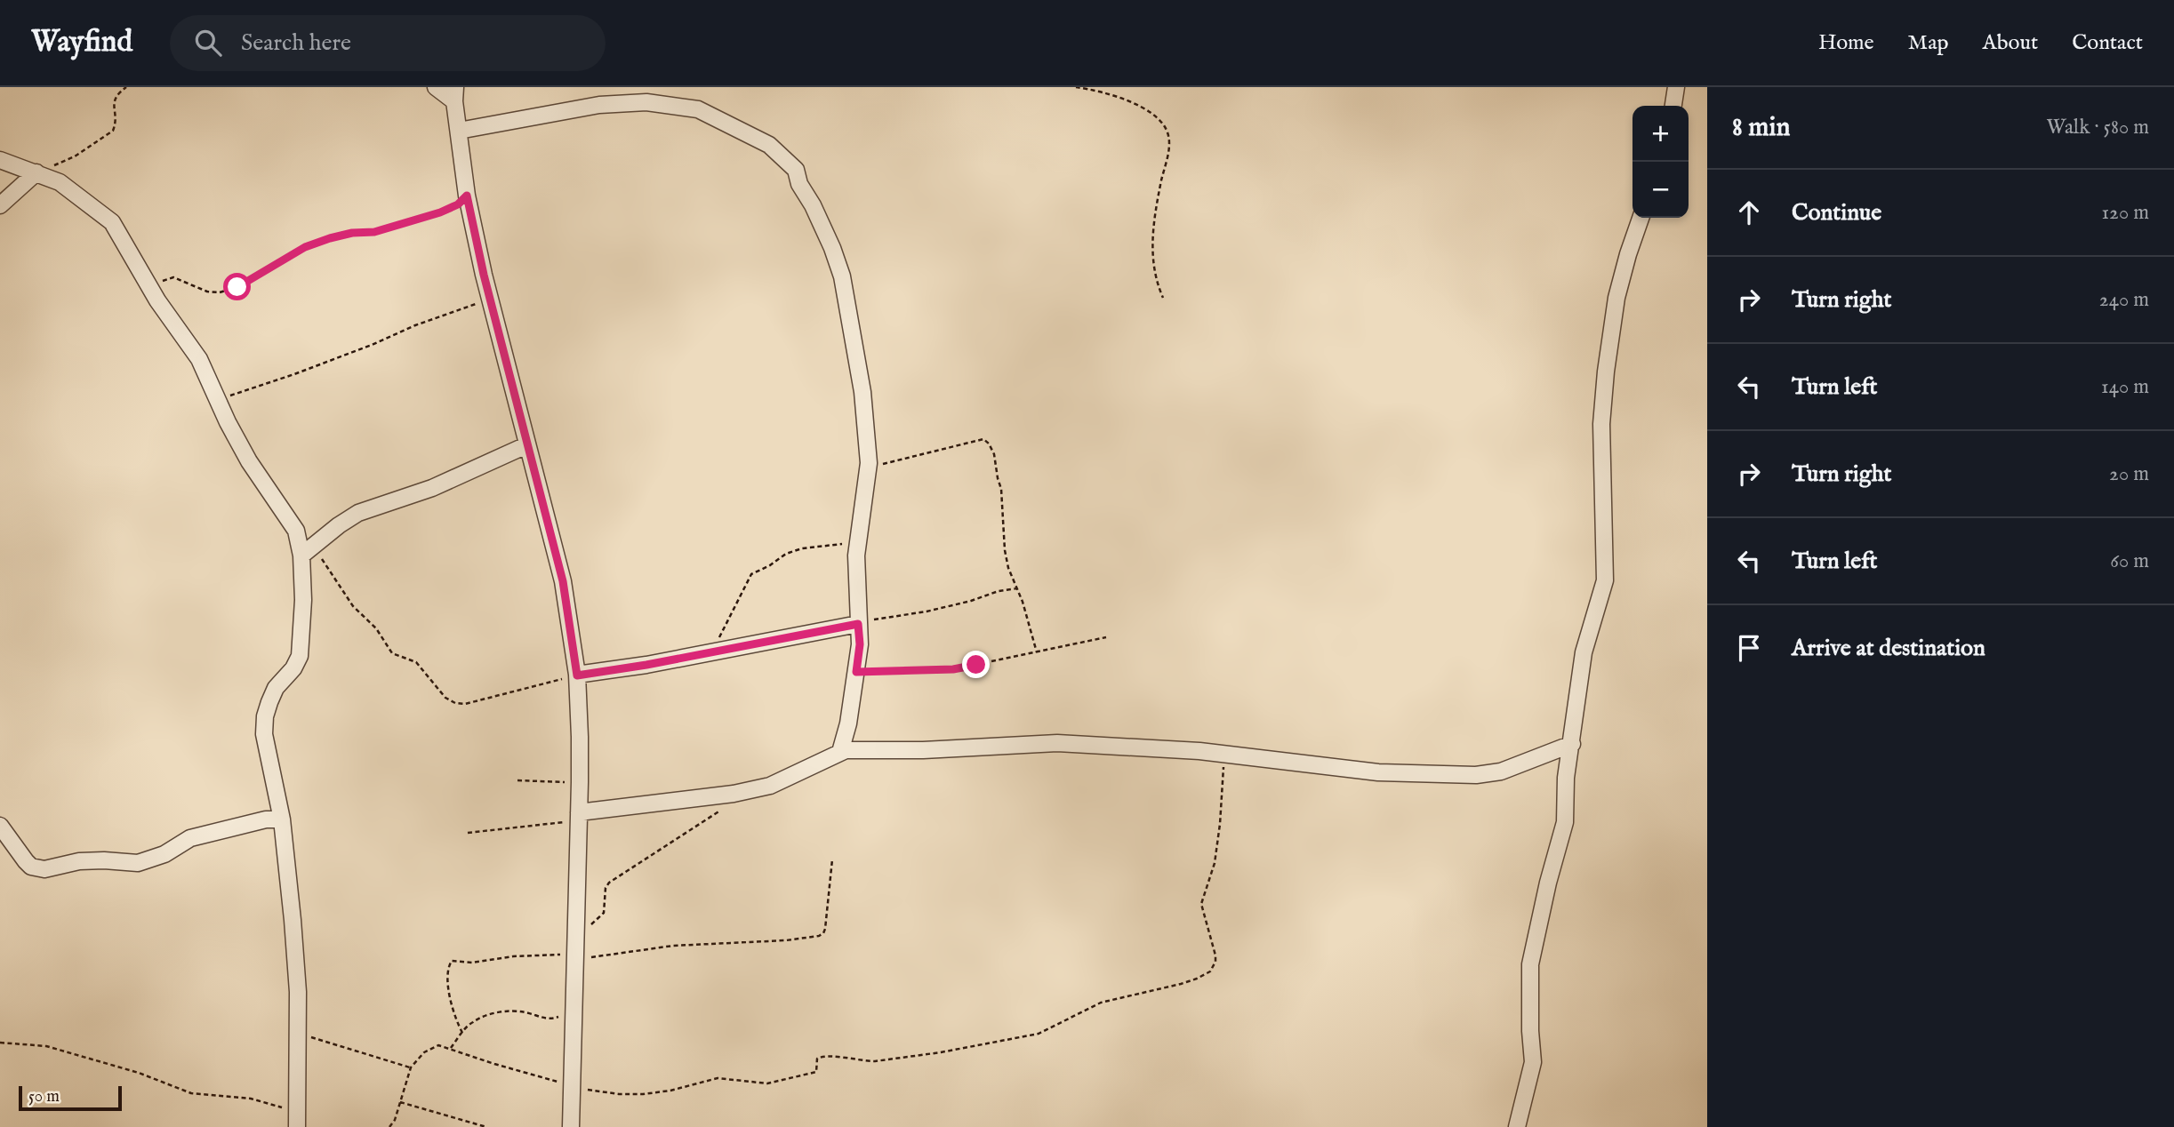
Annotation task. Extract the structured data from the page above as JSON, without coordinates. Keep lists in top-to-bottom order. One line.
{"scale_bar":"50 m","page":{"header":"Wayfind","search":"Search here","nav":["Home","Map","About","Contact"],"heading":["8 min","Walk · 580 m"],"map_buttons":["+","−"],"list":[["Continue","120 m"],["Turn right","240 m"],["Turn left","140 m"],["Turn right","20 m"],["Turn left","60 m"],"Arrive at destination"],"scale":"50 m"}}
